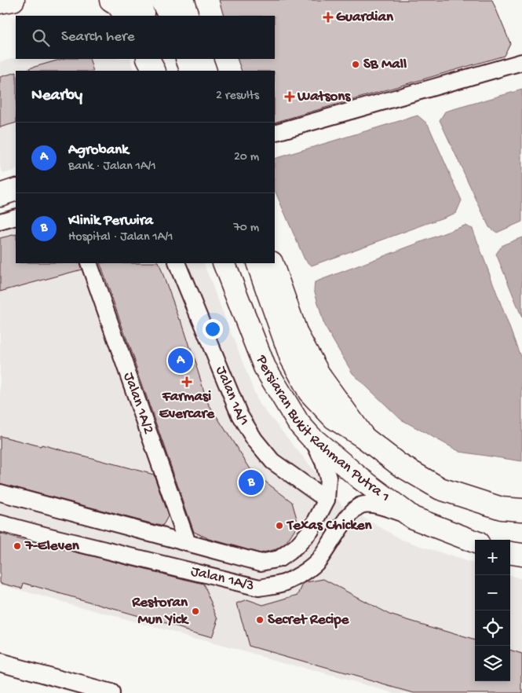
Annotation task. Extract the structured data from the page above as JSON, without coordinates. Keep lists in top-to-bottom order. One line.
{"streets":{"main road":["Persiaran Bukit Rahman Putra 1"],"street":["Jalan 1A/1","Jalan 1A/2","Jalan 1A/3"]},"crossings":[["Jalan 1A/1","Jalan 1A/3"],["Jalan 1A/2","Jalan 1A/3"],["Persiaran Bukit Rahman Putra 1","Jalan 1A/3"]],"places":{"health":["Guardian","Watsons","Farmasi Evercare"],"other":["SB Mall","Texas Chicken","7-Eleven","Restoran Mun Yick","Secret Recipe"]},"page":{"search":"Search here","heading":["Nearby","2 results"],"list":[{"mark":"A","name":"Agrobank","note":"Bank · Jalan 1A/1","value":"20 m"},{"mark":"B","name":"Klinik Perwira","note":"Hospital · Jalan 1A/1","value":"70 m"}],"pins":["A","B"],"map_buttons":["+","−"]}}
